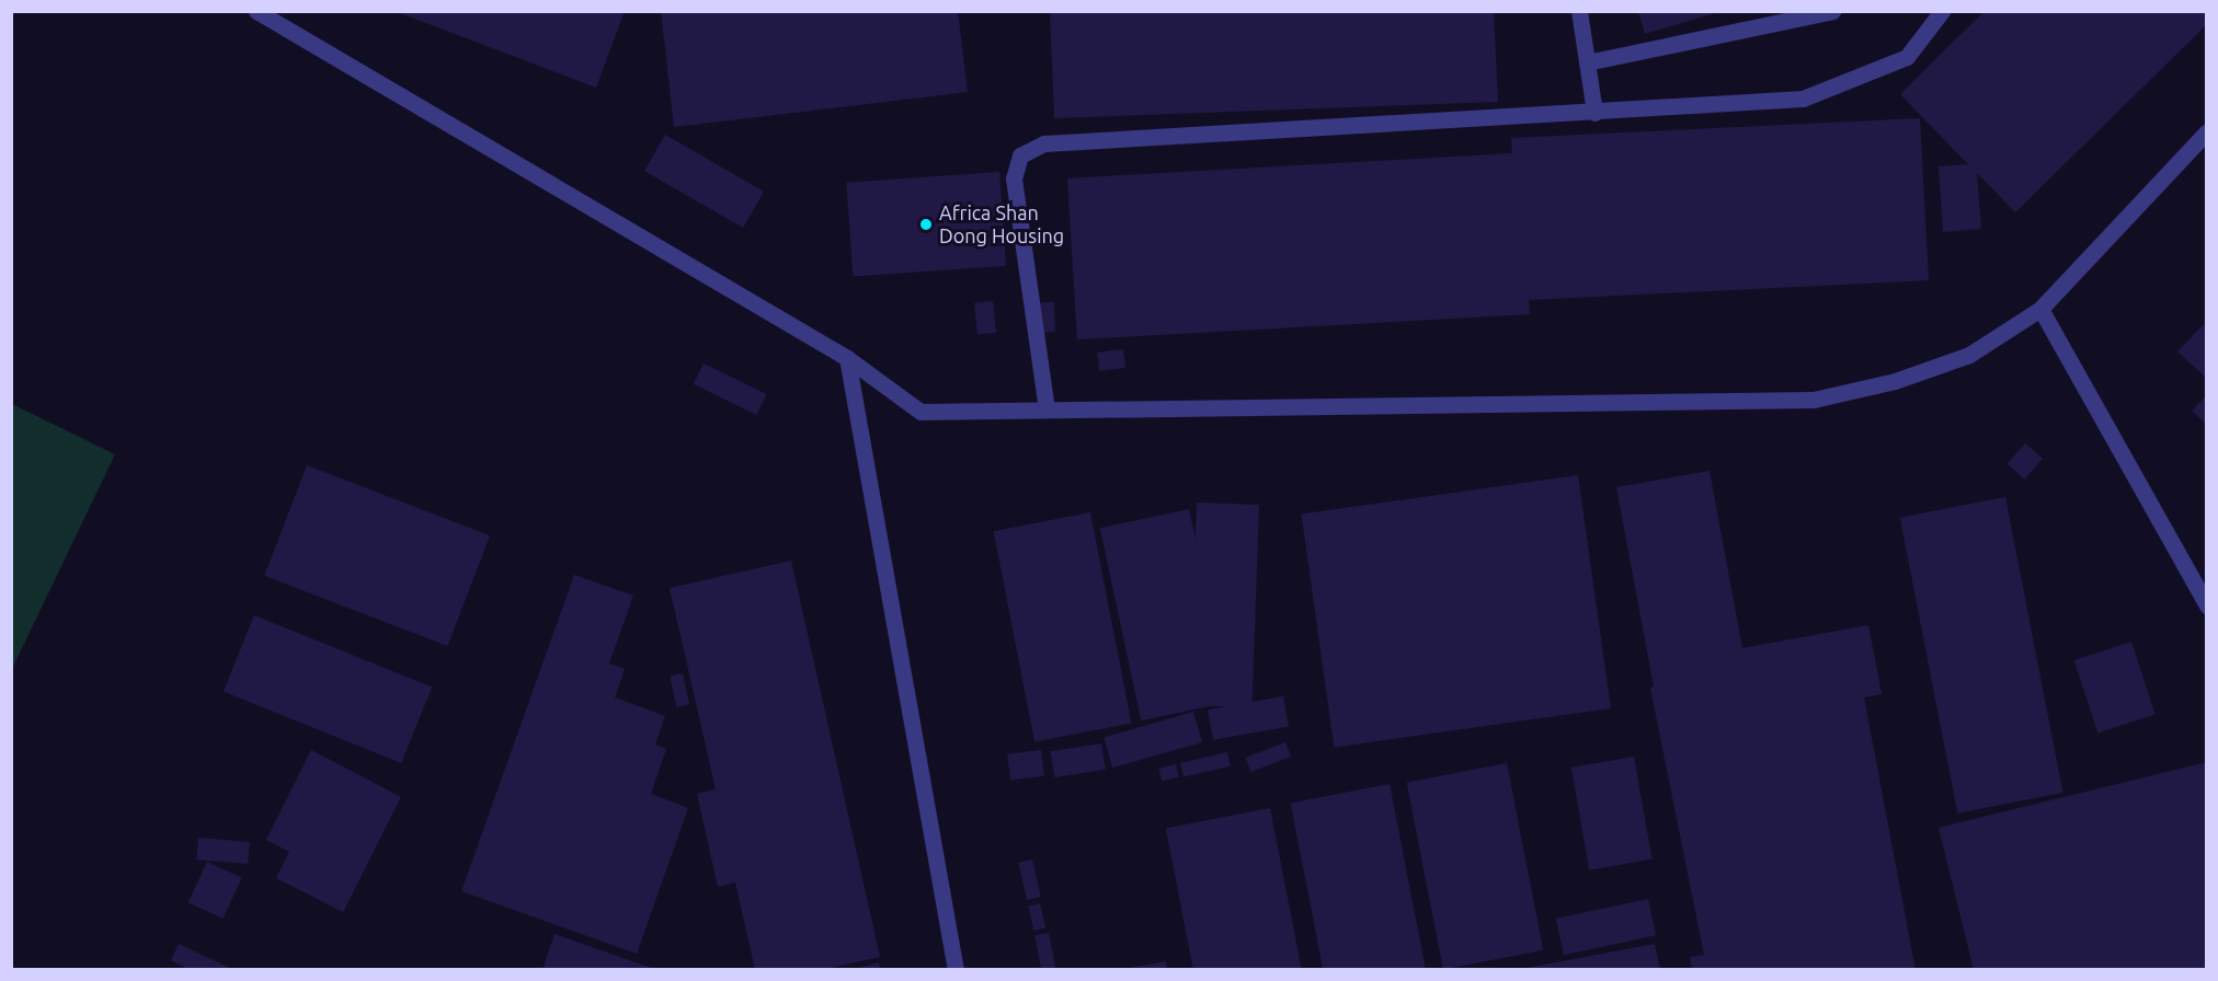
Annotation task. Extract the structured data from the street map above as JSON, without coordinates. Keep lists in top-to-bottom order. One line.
{"places":["Africa Shan Dong Housing"]}
